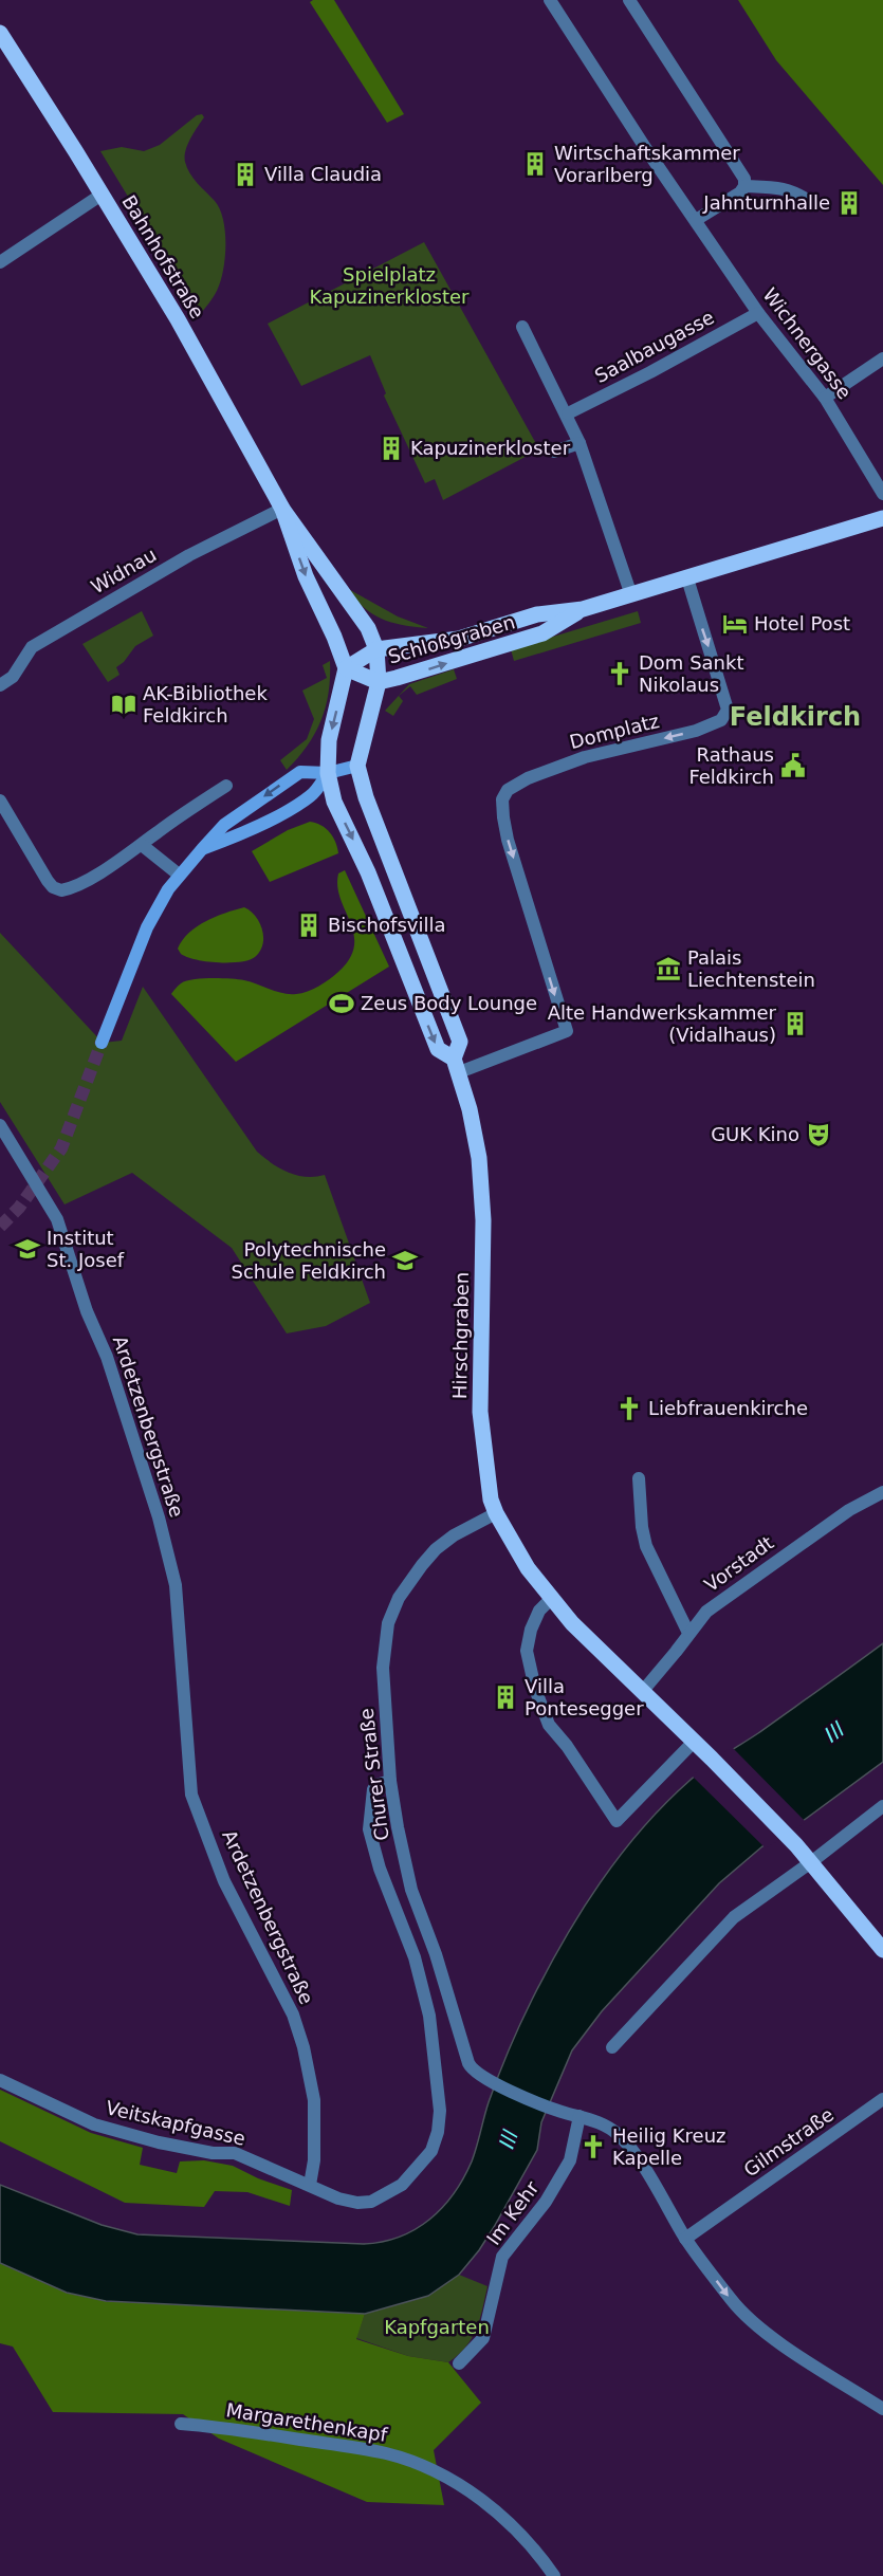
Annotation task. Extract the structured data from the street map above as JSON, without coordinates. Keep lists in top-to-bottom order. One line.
{"streets":{"main road":["Bahnhofstraße","Schloßgraben","Hirschgraben"],"street":["Wichnergasse","Saalbaugasse","Widnau","Domplatz","Ardetzenbergstraße","Vorstadt","Churer Straße","Veitskapfgasse","Gilmstraße","Im Kehr","Margarethenkapf"]},"crossings":[["Bahnhofstraße","Widnau"],["Bahnhofstraße","Schloßgraben"],["Bahnhofstraße","Hirschgraben"],["Wichnergasse","Saalbaugasse"],["Schloßgraben","Domplatz"],["Schloßgraben","Hirschgraben"],["Domplatz","Hirschgraben"],["Hirschgraben","Vorstadt"],["Hirschgraben","Churer Straße"],["Ardetzenbergstraße","Veitskapfgasse"],["Churer Straße","Im Kehr"]],"districts":["Feldkirch"],"water":["Ill"],"parks":["Spielplatz Kapuzinerkloster","Kapfgarten"],"places":{"building":["Wirtschaftskammer Vorarlberg","Villa Claudia","Jahnturnhalle","Kapuzinerkloster","Bischofsvilla","Alte Handwerkskammer (Vidalhaus)","Villa Pontesegger"],"hotel":["Hotel Post"],"church":["Dom Sankt Nikolaus","Liebfrauenkirche","Heilig Kreuz Kapelle"],"library":["AK-Bibliothek Feldkirch"],"public building":["Rathaus Feldkirch"],"museum":["Palais Liechtenstein"],"sports":["Zeus Body Lounge"],"theatre":["GUK Kino"],"school or university":["Institut St. Josef","Polytechnische Schule Feldkirch"]}}
